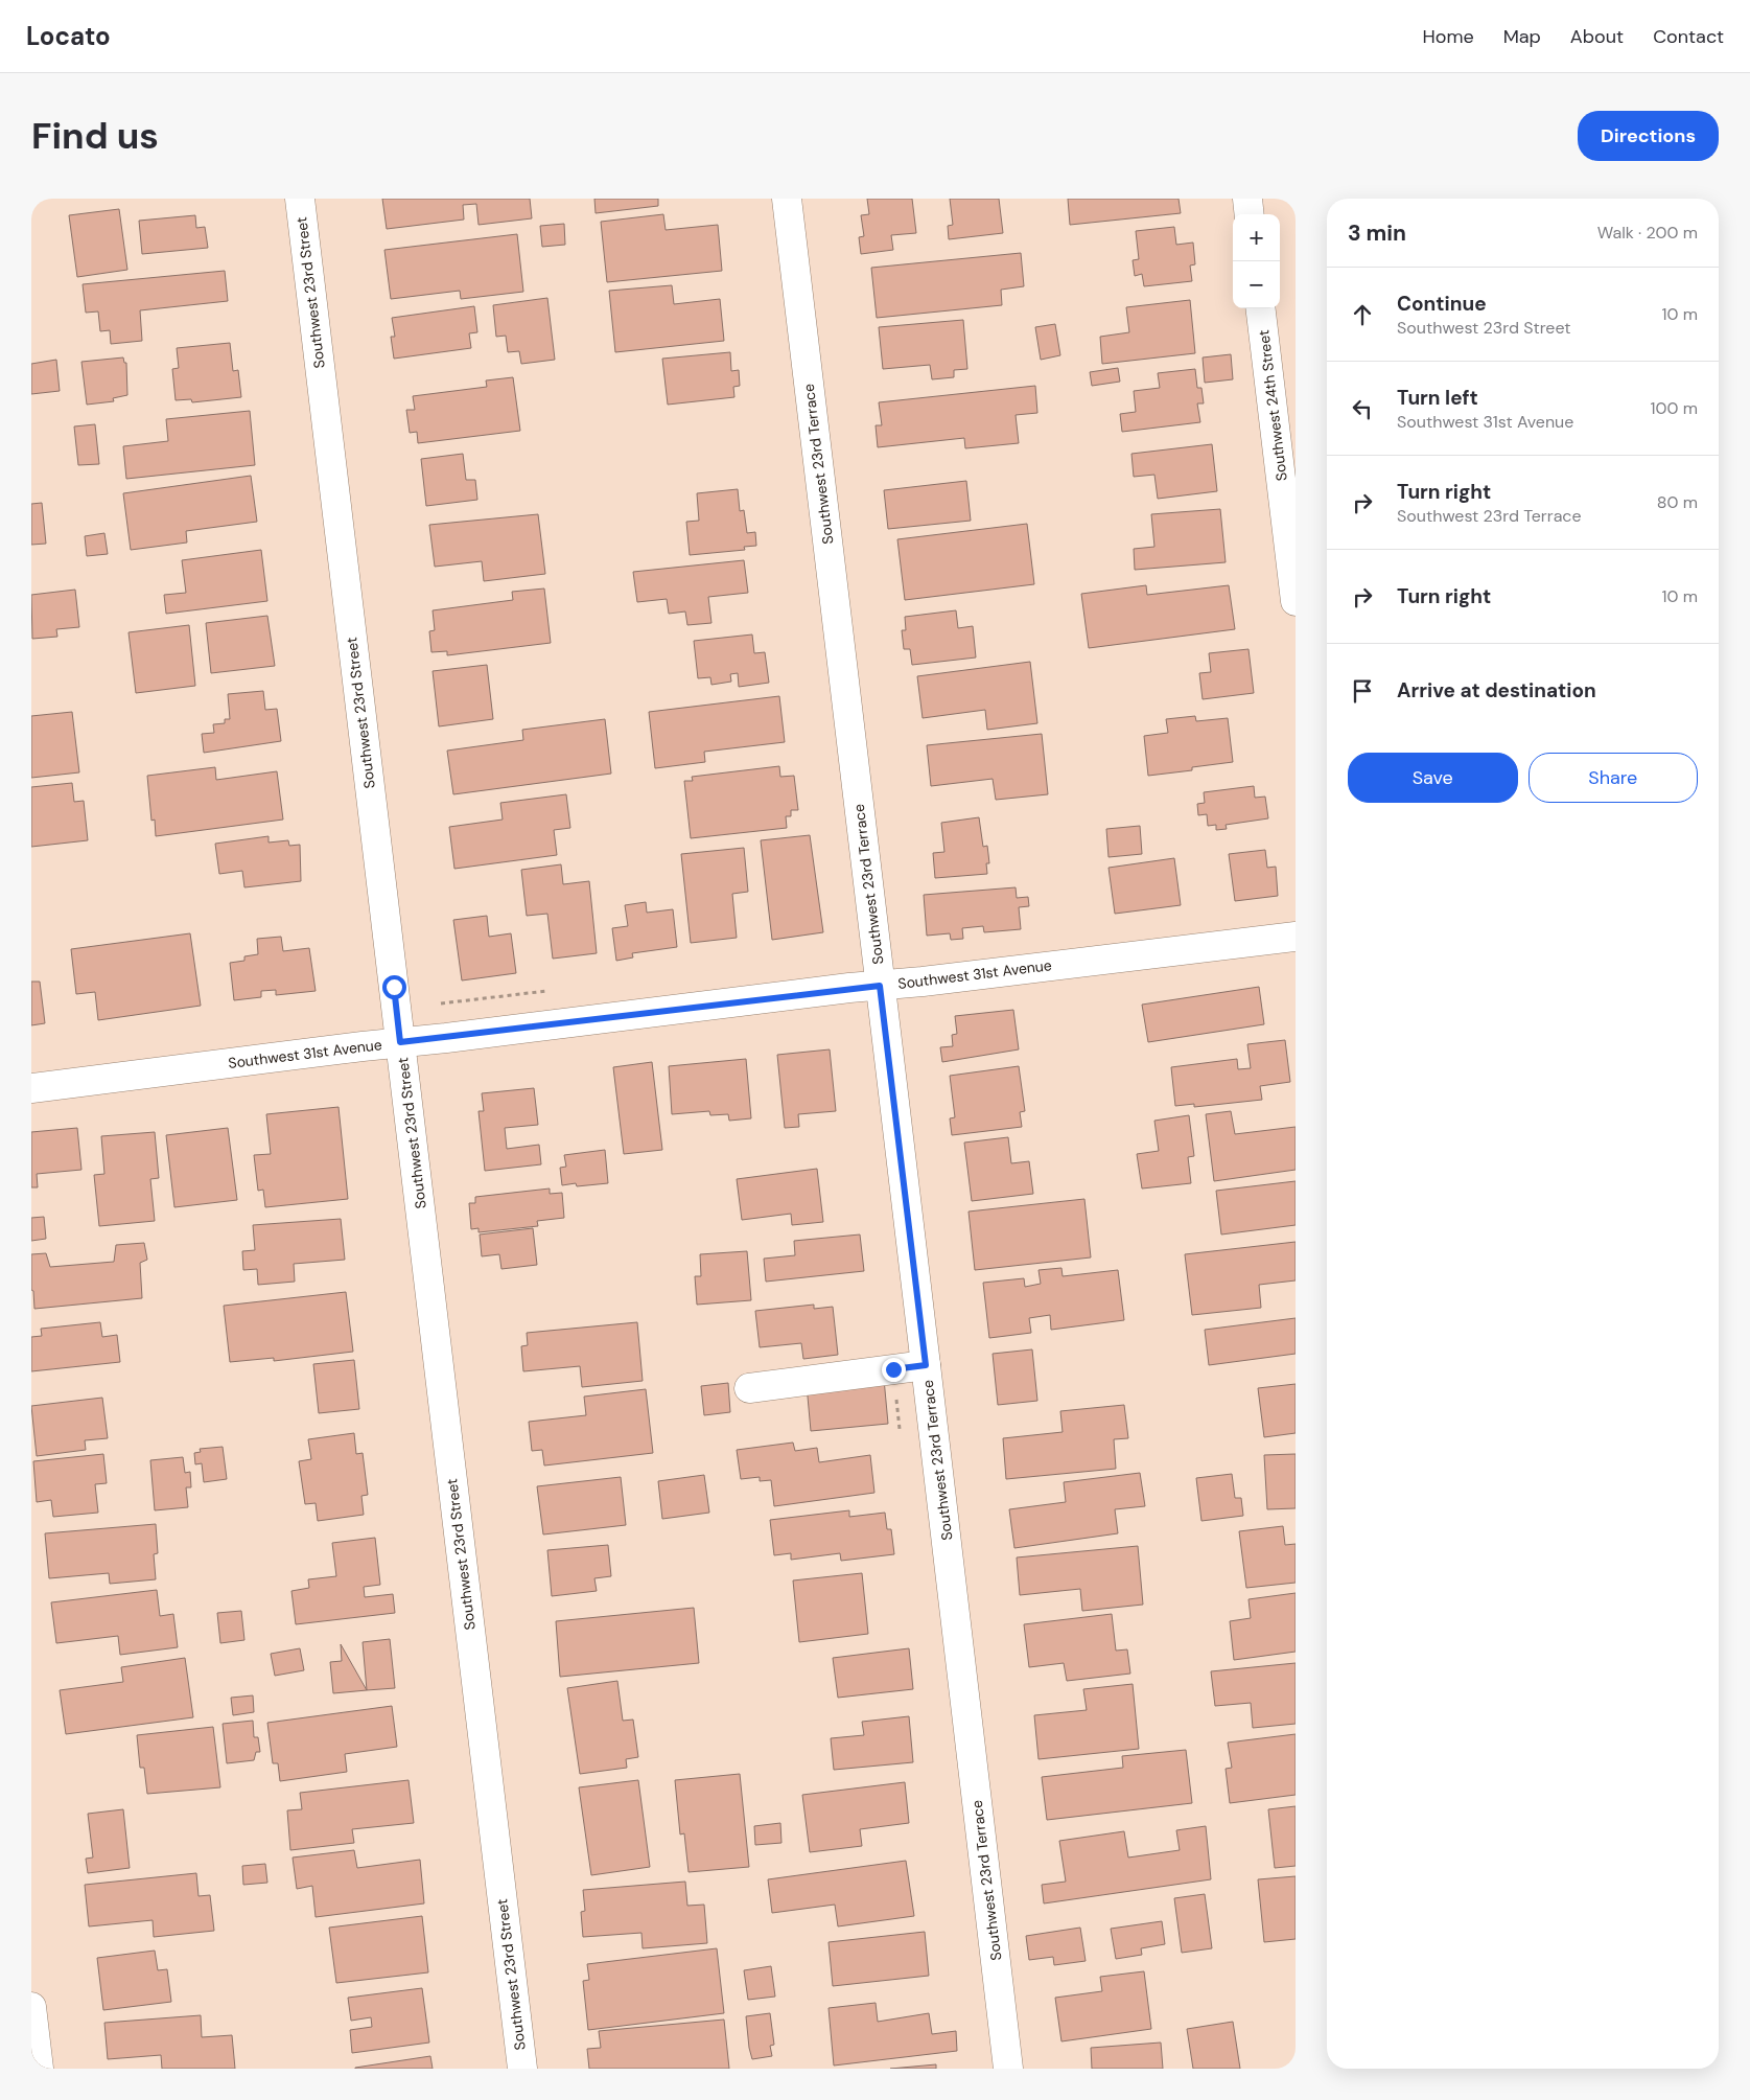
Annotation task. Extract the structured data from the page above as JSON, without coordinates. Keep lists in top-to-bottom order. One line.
{"streets":{"street":["Southwest 23rd Street","Southwest 24th Street","Southwest 23rd Terrace","Southwest 31st Avenue"]},"crossings":[["Southwest 23rd Street","Southwest 31st Avenue"],["Southwest 23rd Terrace","Southwest 31st Avenue"]],"page":{"header":"Locato","nav":["Home","Map","About","Contact"],"buttons":["Directions",["Save","Share"]],"title":"Find us","heading":["3 min","Walk · 200 m"],"map_buttons":["+","−"],"list":[["Continue","Southwest 23rd Street","10 m"],["Turn left","Southwest 31st Avenue","100 m"],["Turn right","Southwest 23rd Terrace","80 m"],["Turn right","10 m"],"Arrive at destination"]}}
